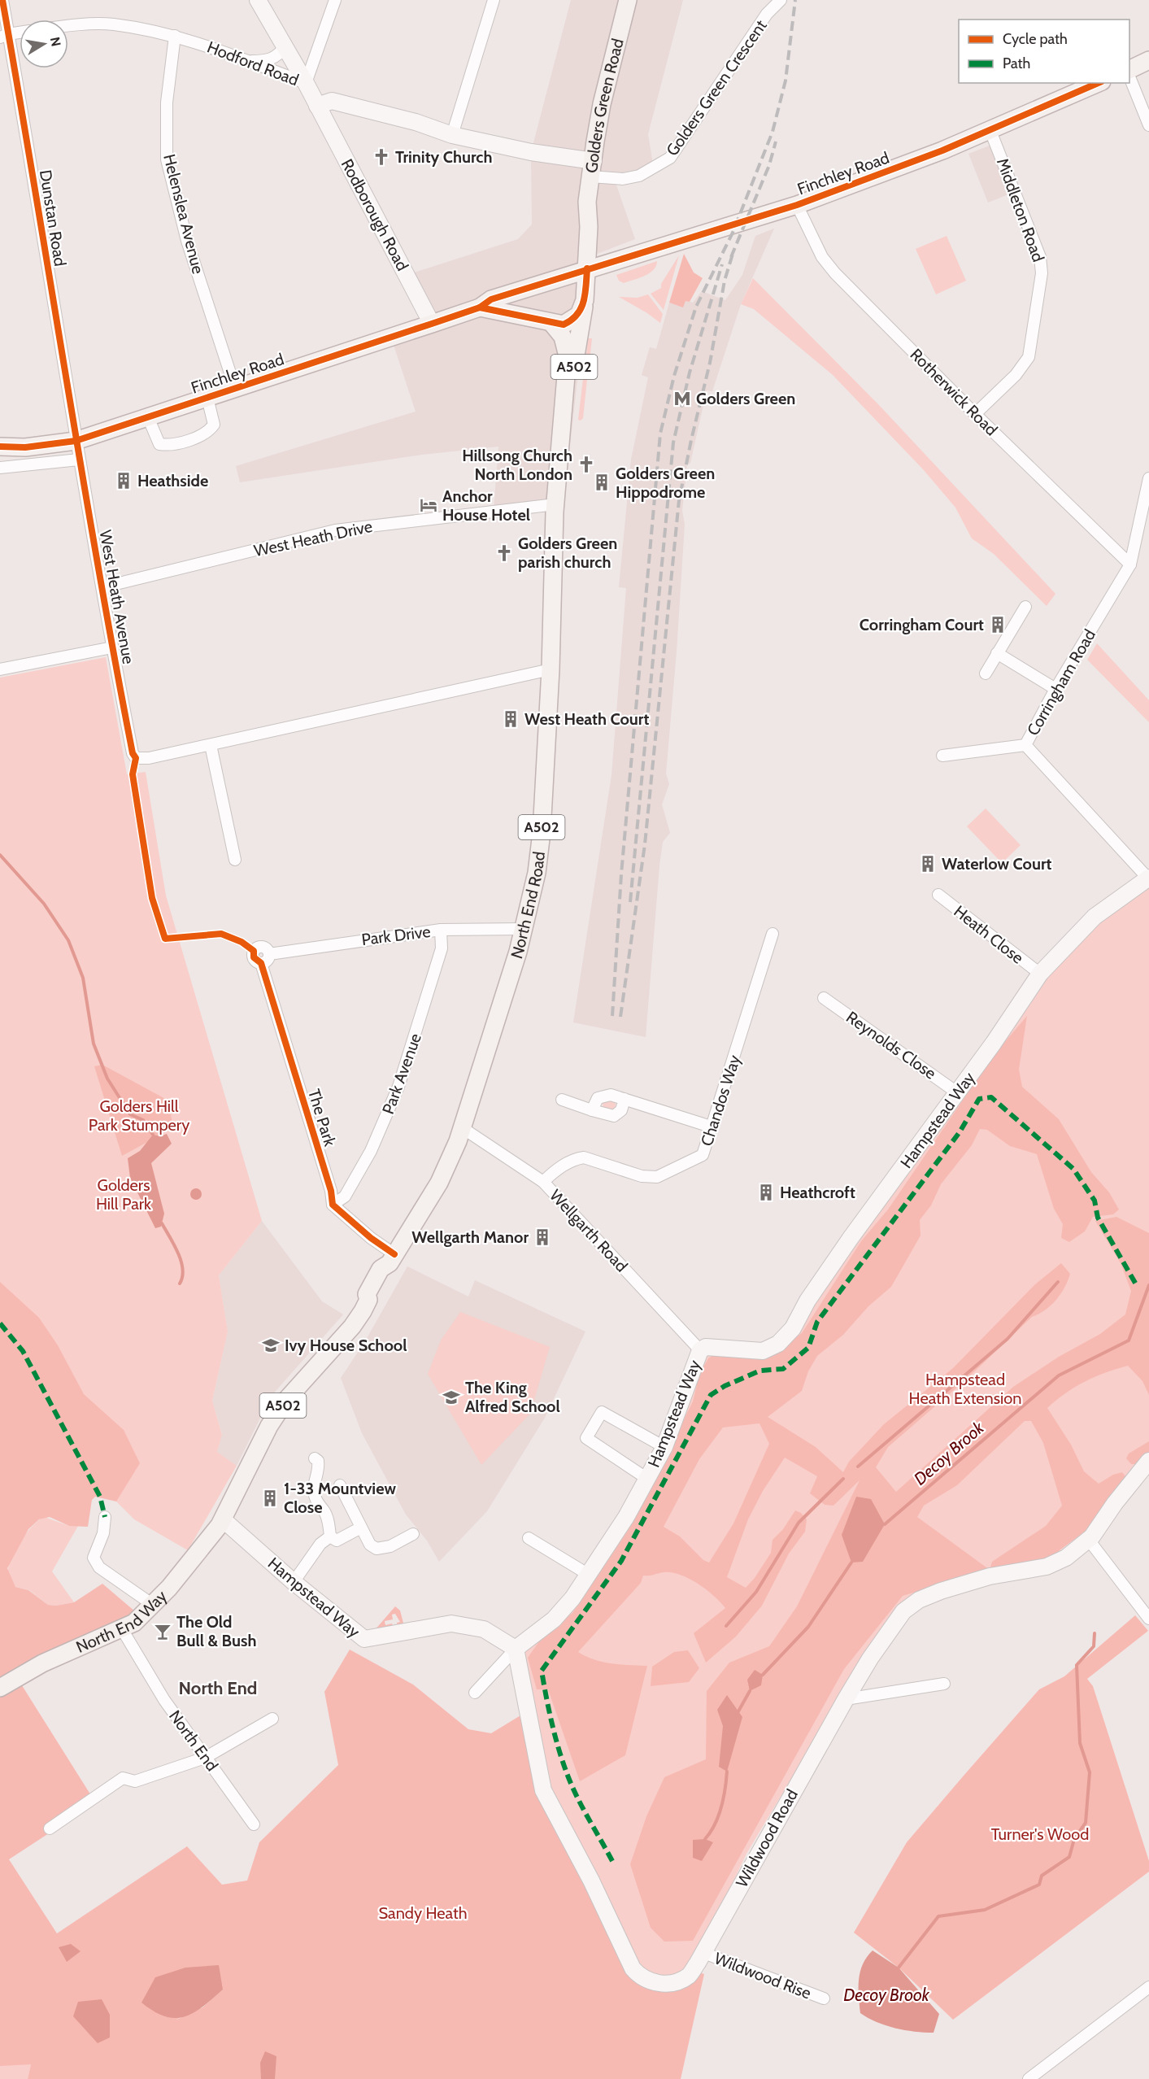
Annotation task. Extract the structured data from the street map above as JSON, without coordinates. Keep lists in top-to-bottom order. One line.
{"streets":{"main road":["Golders Green Road","Finchley Road","A502","North End Road","North End Way"],"street":["Hodford Road","Golders Green Crescent","Middleton Road","Helenslea Avenue","Rodborough Road","Dunstan Road","Rotherwick Road","West Heath Drive","West Heath Avenue","Corringham Road","Heath Close","Park Drive","Reynolds Close","Park Avenue","Chandos Way","The Park","Hampstead Way","Wellgarth Road","North End","Wildwood Road","Wildwood Rise"]},"crossings":[["Hodford Road","Helenslea Avenue"],["Hodford Road","Rodborough Road"],["Golders Green Crescent","Golders Green Road"],["Golders Green Road","Finchley Road"],["Golders Green Road","A502"],["Golders Green Road","North End Road"],["Finchley Road","Middleton Road"],["Finchley Road","Helenslea Avenue"],["Finchley Road","Rodborough Road"],["Finchley Road","Dunstan Road"],["Finchley Road","A502"],["Finchley Road","Rotherwick Road"],["Finchley Road","West Heath Avenue"],["Finchley Road","North End Road"],["Middleton Road","Rotherwick Road"],["Dunstan Road","West Heath Avenue"],["A502","North End Road"],["Rotherwick Road","Corringham Road"],["West Heath Drive","West Heath Avenue"],["West Heath Drive","North End Road"],["West Heath Avenue","North End Road"],["Corringham Road","Hampstead Way"],["North End Road","Park Drive"],["North End Road","Hampstead Way"],["North End Road","Wellgarth Road"],["North End Road","North End Way"],["Heath Close","Hampstead Way"],["Park Drive","Park Avenue"],["Park Drive","The Park"],["Reynolds Close","Hampstead Way"],["Park Avenue","The Park"],["Chandos Way","Wellgarth Road"],["Hampstead Way","Wellgarth Road"],["Hampstead Way","North End Way"],["Hampstead Way","Wildwood Road"],["North End Way","North End"],["Wildwood Road","Wildwood Rise"]],"districts":["North End"],"water":["Decoy Brook"],"parks":["Golders Hill Park Stumpery","Golders Hill Park","Hampstead Heath Extension","Turner's Wood","Sandy Heath"],"places":{"church":["Trinity Church","Hillsong Church North London","Golders Green parish church"],"metro station":["Golders Green"],"building":["Heathside","Golders Green Hippodrome","Corringham Court","West Heath Court","Waterlow Court","Heathcroft","Wellgarth Manor","1-33 Mountview Close"],"hotel":["Anchor House Hotel"],"school or university":["Ivy House School","The King Alfred School"],"bar":["The Old Bull & Bush"]},"legend":["Cycle path","Path"],"north":"right"}
